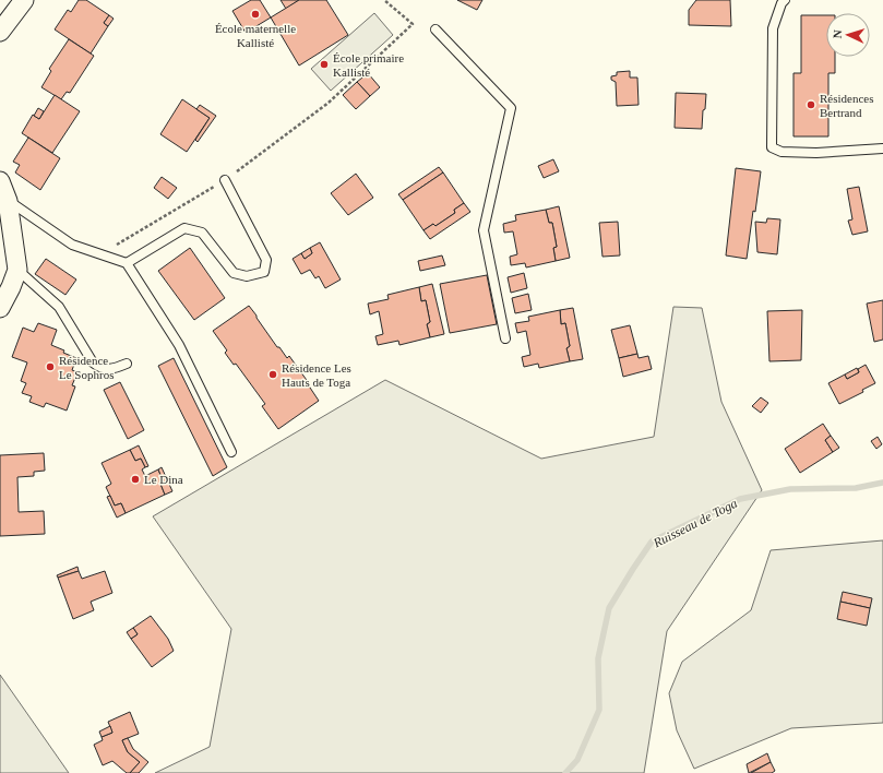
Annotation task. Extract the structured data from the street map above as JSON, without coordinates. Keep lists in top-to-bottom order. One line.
{"water":["Ruisseau de Toga"],"places":["École maternelle Kallisté","École primaire Kallisté","Résidences Bertrand","Résidence Le Sophros","Résidence Les Hauts de Toga","Le Dina"],"north":"left"}
